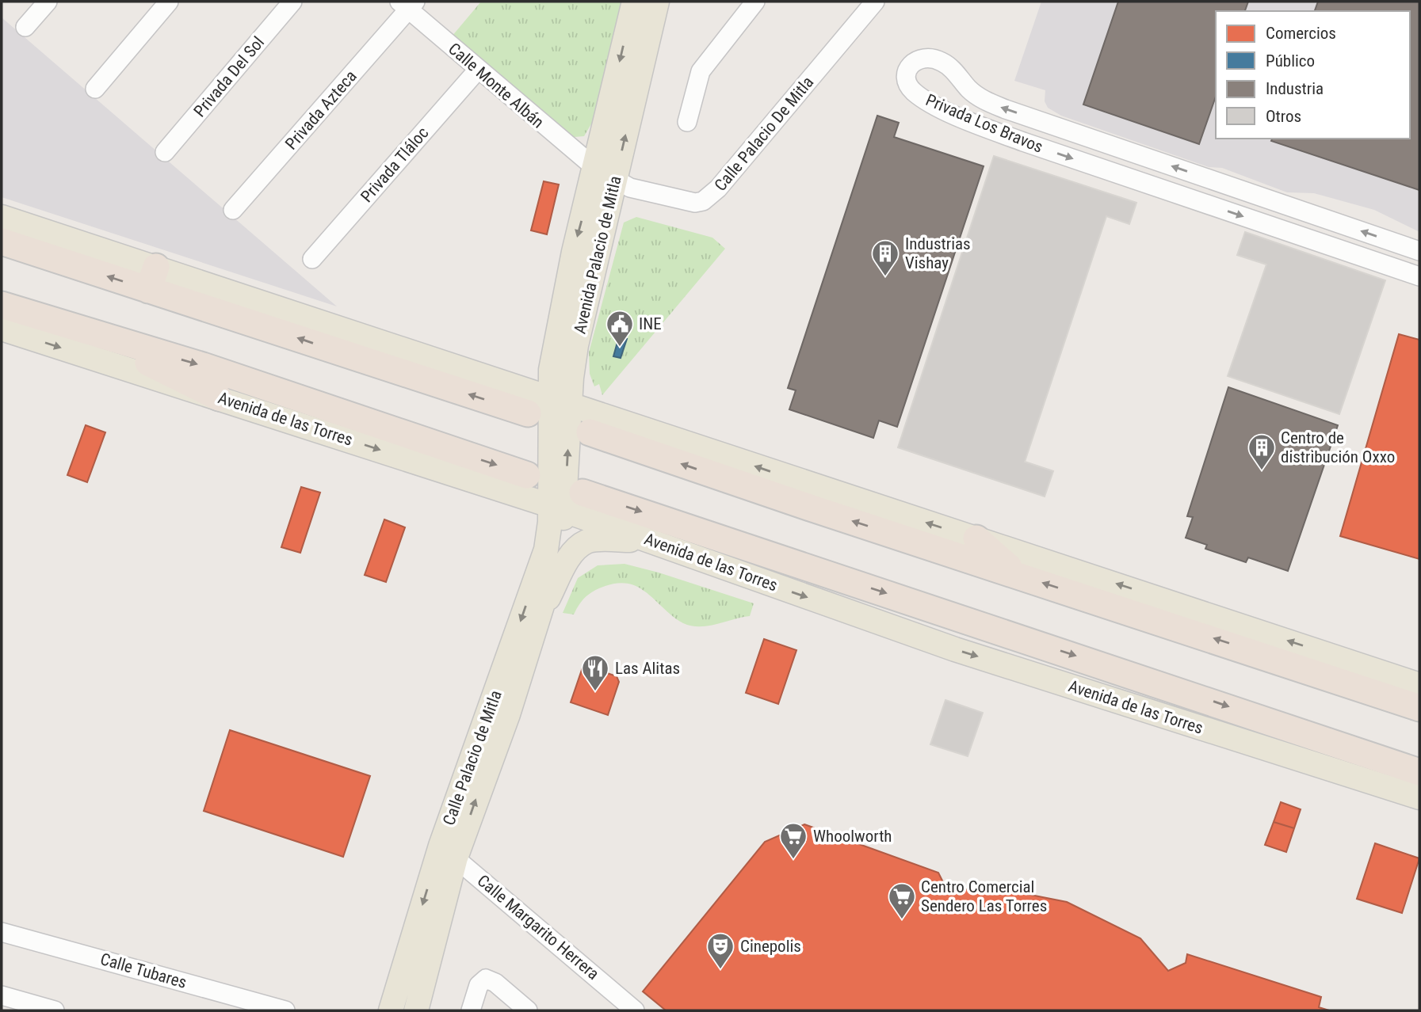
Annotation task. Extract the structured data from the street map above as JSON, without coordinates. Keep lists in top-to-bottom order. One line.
{"streets":{"highway":["Avenida de las Torres"],"main road":["Avenida Palacio de Mitla","Calle Palacio de Mitla"],"street":["Privada Del Sol","Calle Monte Albán","Privada Azteca","Privada Los Bravos","Calle Palacio De Mitla","Privada Tláloc","Calle Margarito Herrera","Calle Tubares"]},"crossings":[["Calle Monte Albán","Privada Azteca"],["Calle Monte Albán","Calle Palacio De Mitla"],["Calle Monte Albán","Privada Tláloc"],["Calle Monte Albán","Avenida Palacio de Mitla"],["Calle Palacio De Mitla","Avenida Palacio de Mitla"],["Avenida Palacio de Mitla","Avenida de las Torres"],["Avenida Palacio de Mitla","Calle Palacio de Mitla"],["Avenida de las Torres","Calle Palacio de Mitla"],["Calle Palacio de Mitla","Calle Margarito Herrera"]],"places":{"building":["Industrias Vishay","Centro de distribución Oxxo"],"public building":["INE"],"restaurant":["Las Alitas"],"supermarket":["Whoolworth","Centro Comercial Sendero Las Torres"],"theatre":["Cinepolis"]},"legend":["Comercios","Público","Industria","Otros"]}
